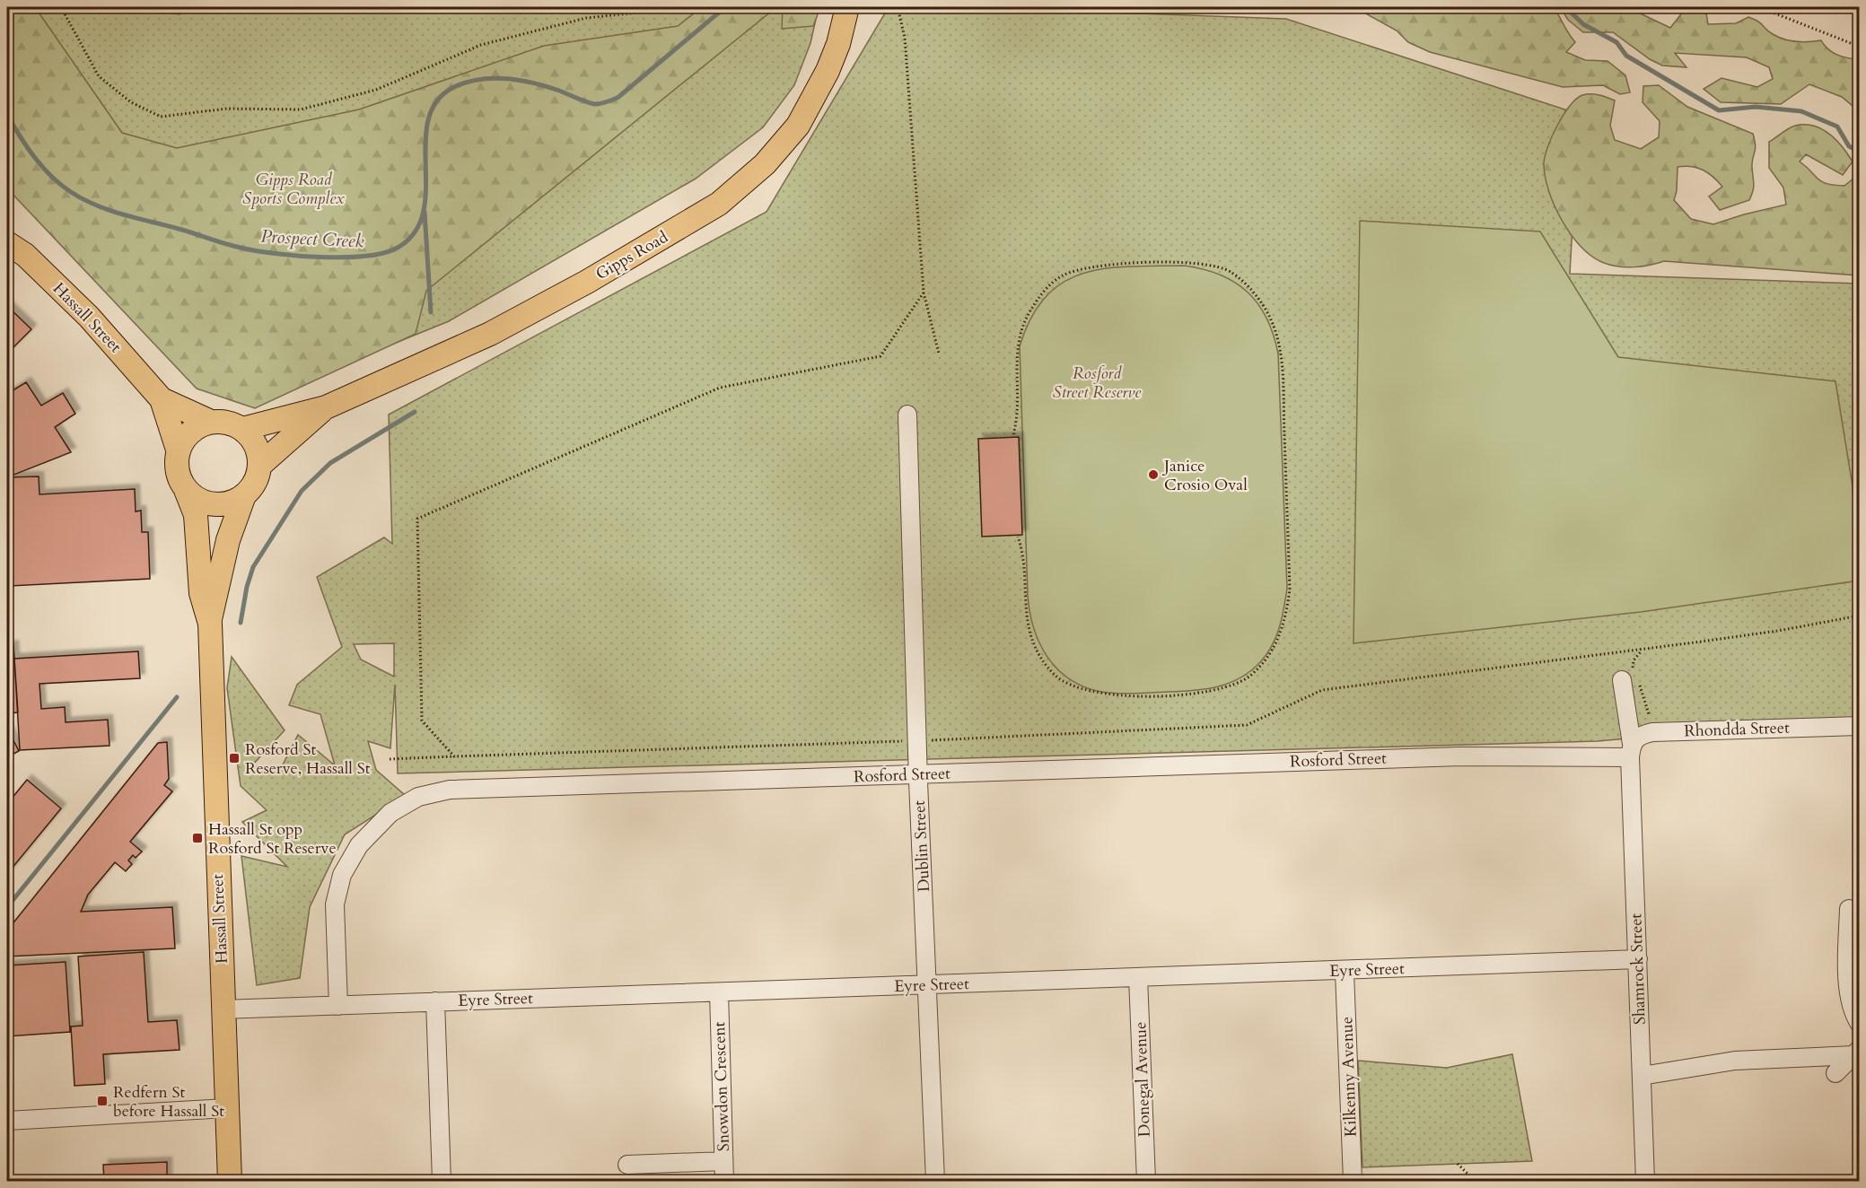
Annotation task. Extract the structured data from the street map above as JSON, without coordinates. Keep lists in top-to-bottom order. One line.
{"streets":{"main road":["Gipps Road","Hassall Street"],"street":["Rhondda Street","Rosford Street","Dublin Street","Shamrock Street","Eyre Street","Kilkenny Avenue","Donegal Avenue","Snowdon Crescent"]},"crossings":[["Gipps Road","Hassall Street"],["Hassall Street","Eyre Street"],["Rhondda Street","Rosford Street"],["Rhondda Street","Shamrock Street"],["Rosford Street","Dublin Street"],["Rosford Street","Shamrock Street"],["Rosford Street","Eyre Street"],["Dublin Street","Eyre Street"],["Shamrock Street","Eyre Street"],["Eyre Street","Kilkenny Avenue"],["Eyre Street","Donegal Avenue"],["Eyre Street","Snowdon Crescent"]],"water":["Prospect Creek"],"parks":["Gipps Road Sports Complex","Rosford Street Reserve"],"places":{"other":["Janice Crosio Oval"],"transit":["Rosford St Reserve, Hassall St","Hassall St opp Rosford St Reserve","Redfern St before Hassall St"]}}
